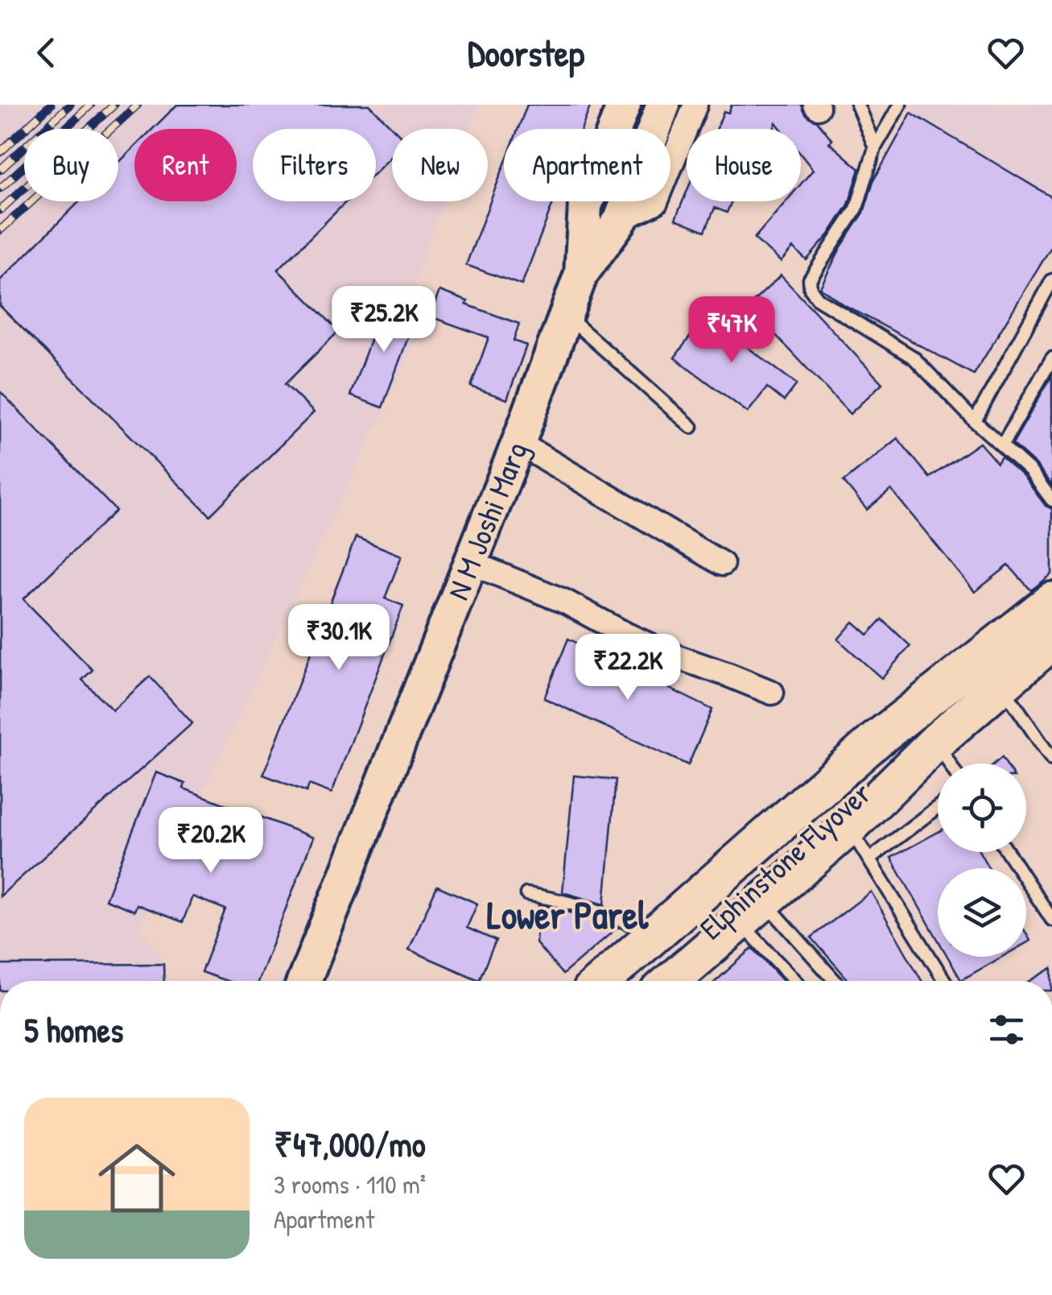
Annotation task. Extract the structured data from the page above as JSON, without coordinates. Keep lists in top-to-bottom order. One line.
{"streets":{"main road":["N M Joshi Marg","Elphinstone Flyover"]},"districts":["Lower Parel"],"page":{"header":"Doorstep","chip":["Buy","Rent","Filters","New","Apartment","House"],"price":["₹25.2K","₹47K","₹30.1K","₹22.2K","₹20.2K"],"heading":"5 homes","list":[{"name":"₹47,000/mo","note":"3 rooms · 110 m² · Apartment"}]}}
